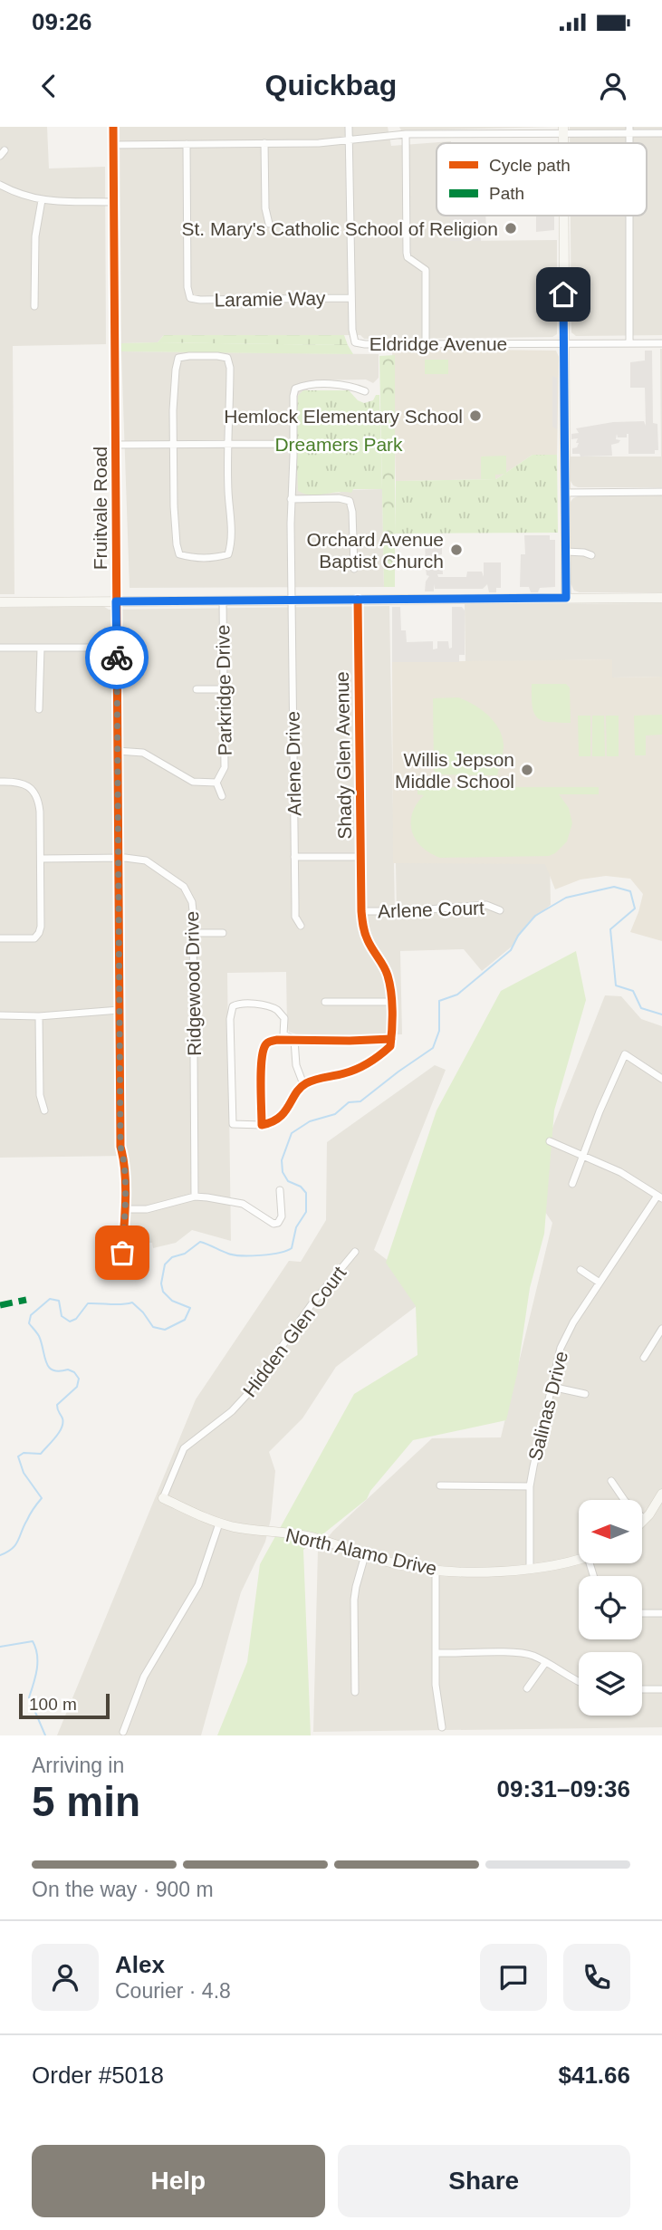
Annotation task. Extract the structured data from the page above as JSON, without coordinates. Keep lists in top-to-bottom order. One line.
{"streets":{"street":["Laramie Way","Eldridge Avenue","Fruitvale Road","Parkridge Drive","Shady Glen Avenue","Arlene Drive","Arlene Court","Ridgewood Drive","Hidden Glen Court","Salinas Drive","North Alamo Drive"]},"crossings":[["Laramie Way","Eldridge Avenue"],["Fruitvale Road","Parkridge Drive"],["Fruitvale Road","Ridgewood Drive"],["Shady Glen Avenue","Arlene Court"],["Hidden Glen Court","North Alamo Drive"],["Salinas Drive","North Alamo Drive"]],"parks":["Dreamers Park"],"places":["St. Mary's Catholic School of Religion","Hemlock Elementary School","Orchard Avenue Baptist Church","Willis Jepson Middle School"],"legend":["Cycle path","Path"],"scale_bar":"100 m","north":"left","page":{"status":"09:26","header":"Quickbag","scale":"100 m","heading":["5 min","Arriving in","09:31–09:36"],"panel":["Alex","Courier · 4.8","Order #5018","$41.66"],"bar":"On the way · 900 m","buttons":["Help","Share"]}}
